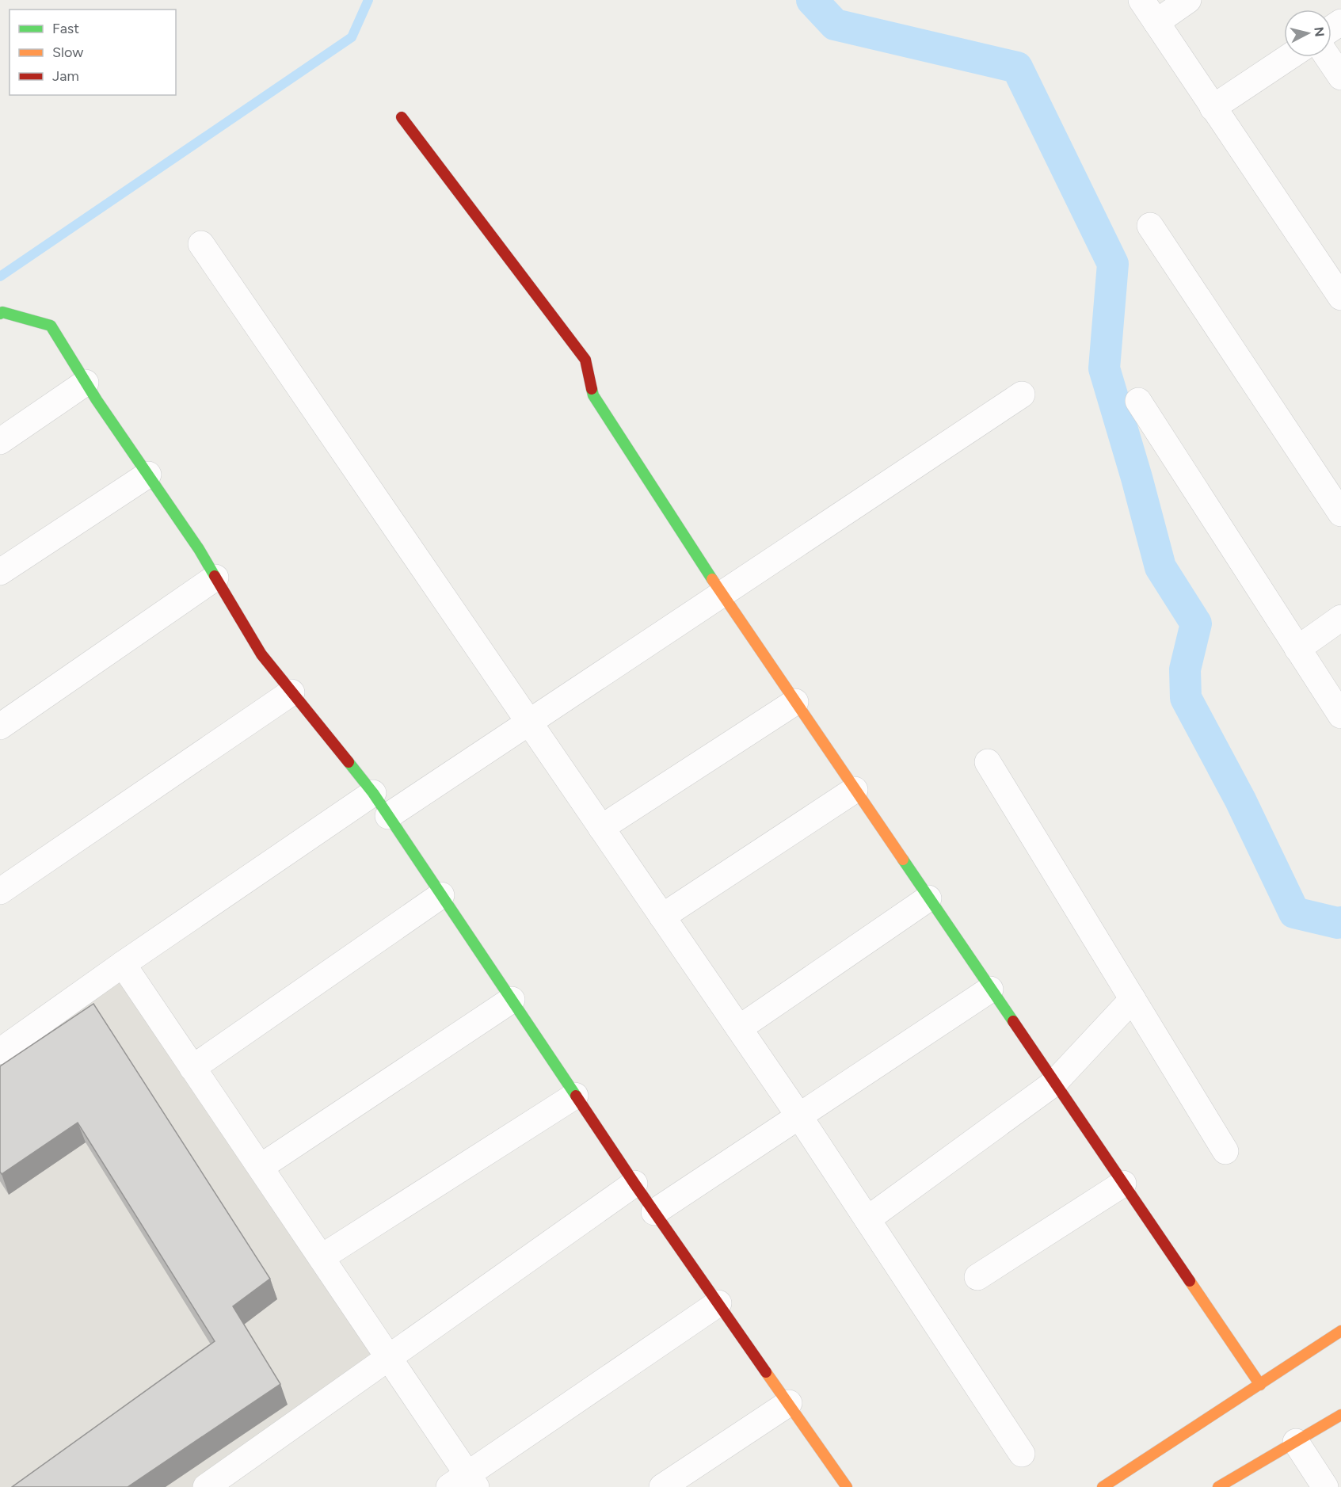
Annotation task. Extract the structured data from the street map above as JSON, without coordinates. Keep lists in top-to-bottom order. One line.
{"legend":["Fast","Slow","Jam"],"north":"right"}
